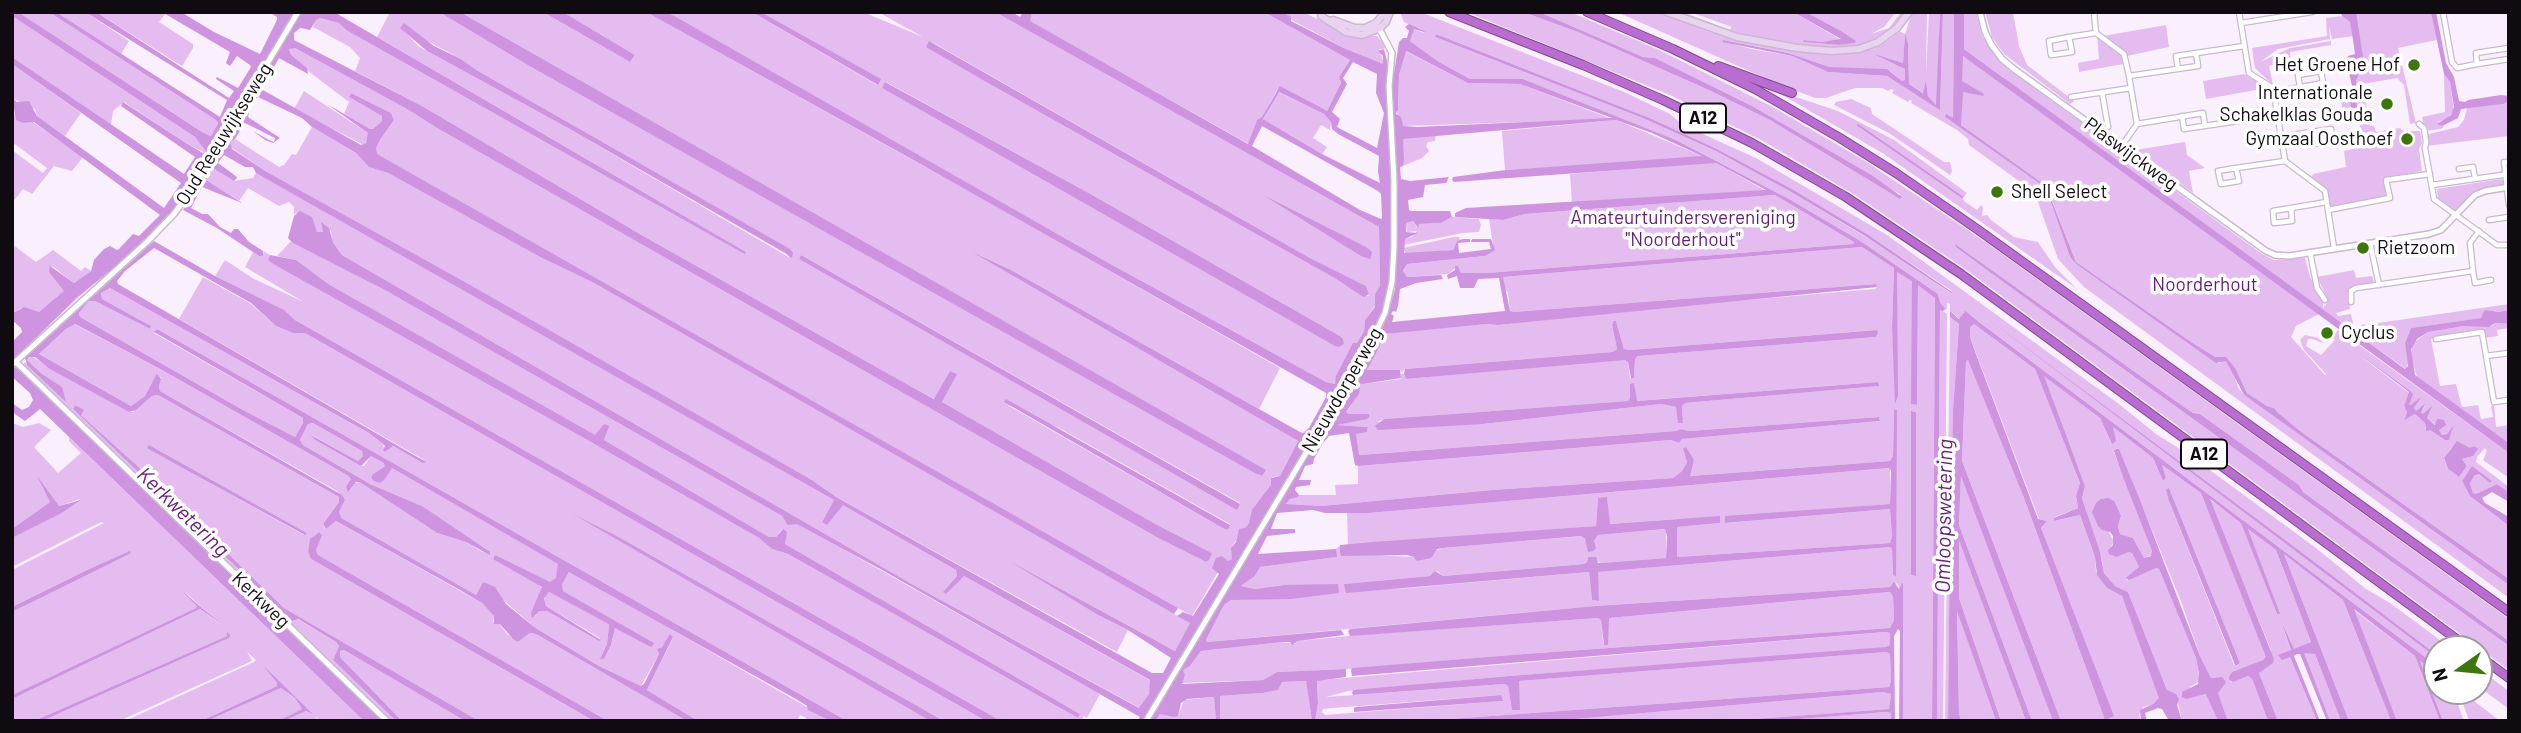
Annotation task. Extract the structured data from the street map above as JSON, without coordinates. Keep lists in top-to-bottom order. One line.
{"streets":{"highway":["A12"],"street":["Oud Reeuwijkseweg","Plaswijckweg","Nieuwdorperweg","Kerkweg"]},"crossings":[["Oud Reeuwijkseweg","Kerkweg"]],"water":["Kerkwetering","Omloopswetering"],"parks":["Amateurtuindersvereniging \"Noorderhout\"","Noorderhout"],"places":["Het Groene Hof","Internationale Schakelklas Gouda","Gymzaal Oosthoef","Shell Select","Rietzoom","Cyclus"],"north":"left"}
